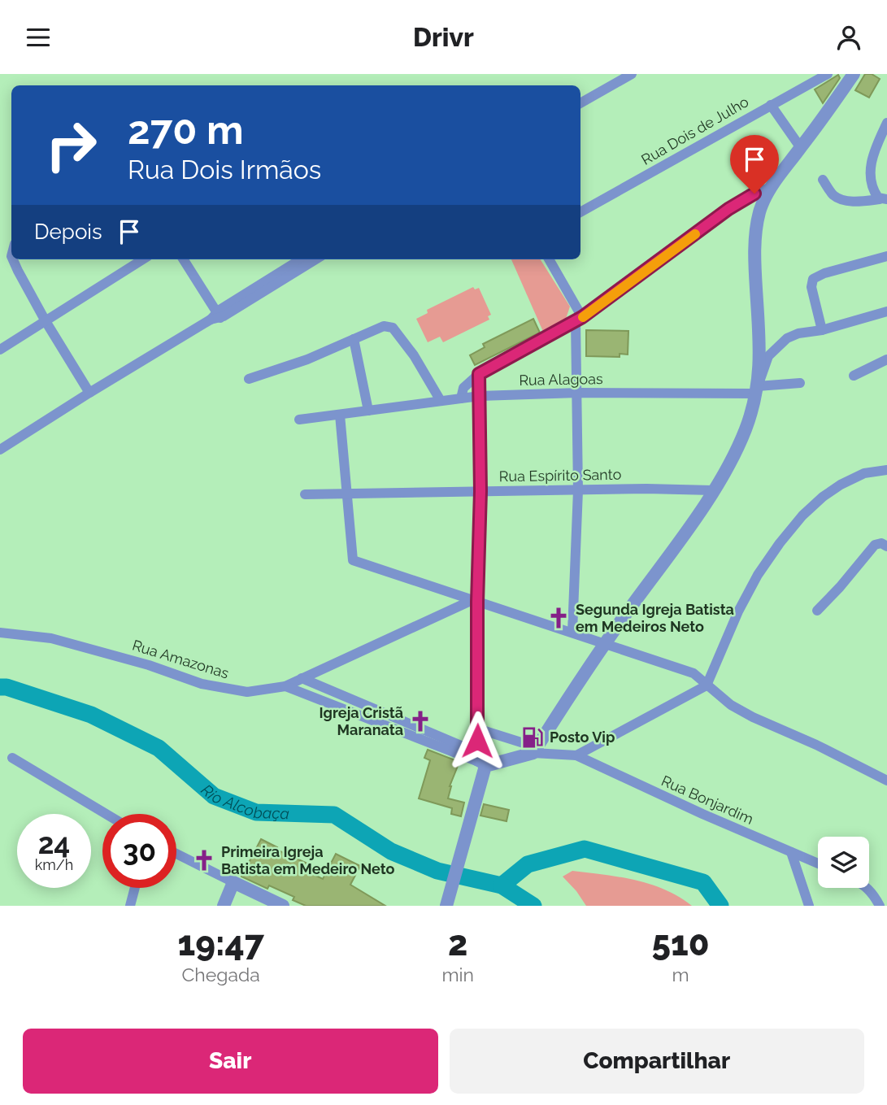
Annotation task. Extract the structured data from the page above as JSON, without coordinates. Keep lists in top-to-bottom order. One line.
{"streets":{"street":["Rua Dois de Julho","Rua Alagoas","Rua Espírito Santo","Rua Amazonas","Rua Bonjardim"]},"water":["Rio Alcobaça"],"places":{"church":["Segunda Igreja Batista em Medeiros Neto","Igreja Cristã Maranata","Primeira Igreja Batista em Medeiro Neto"],"fuel station":["Posto Vip"]},"page":{"header":"Drivr","turn":["270 m","Rua Dois Irmãos"],"then":"Depois","speed":"24 km/h","limit":"30","eta":["19:47","Chegada","2","min","510","m"],"buttons":["Sair","Compartilhar"]}}
